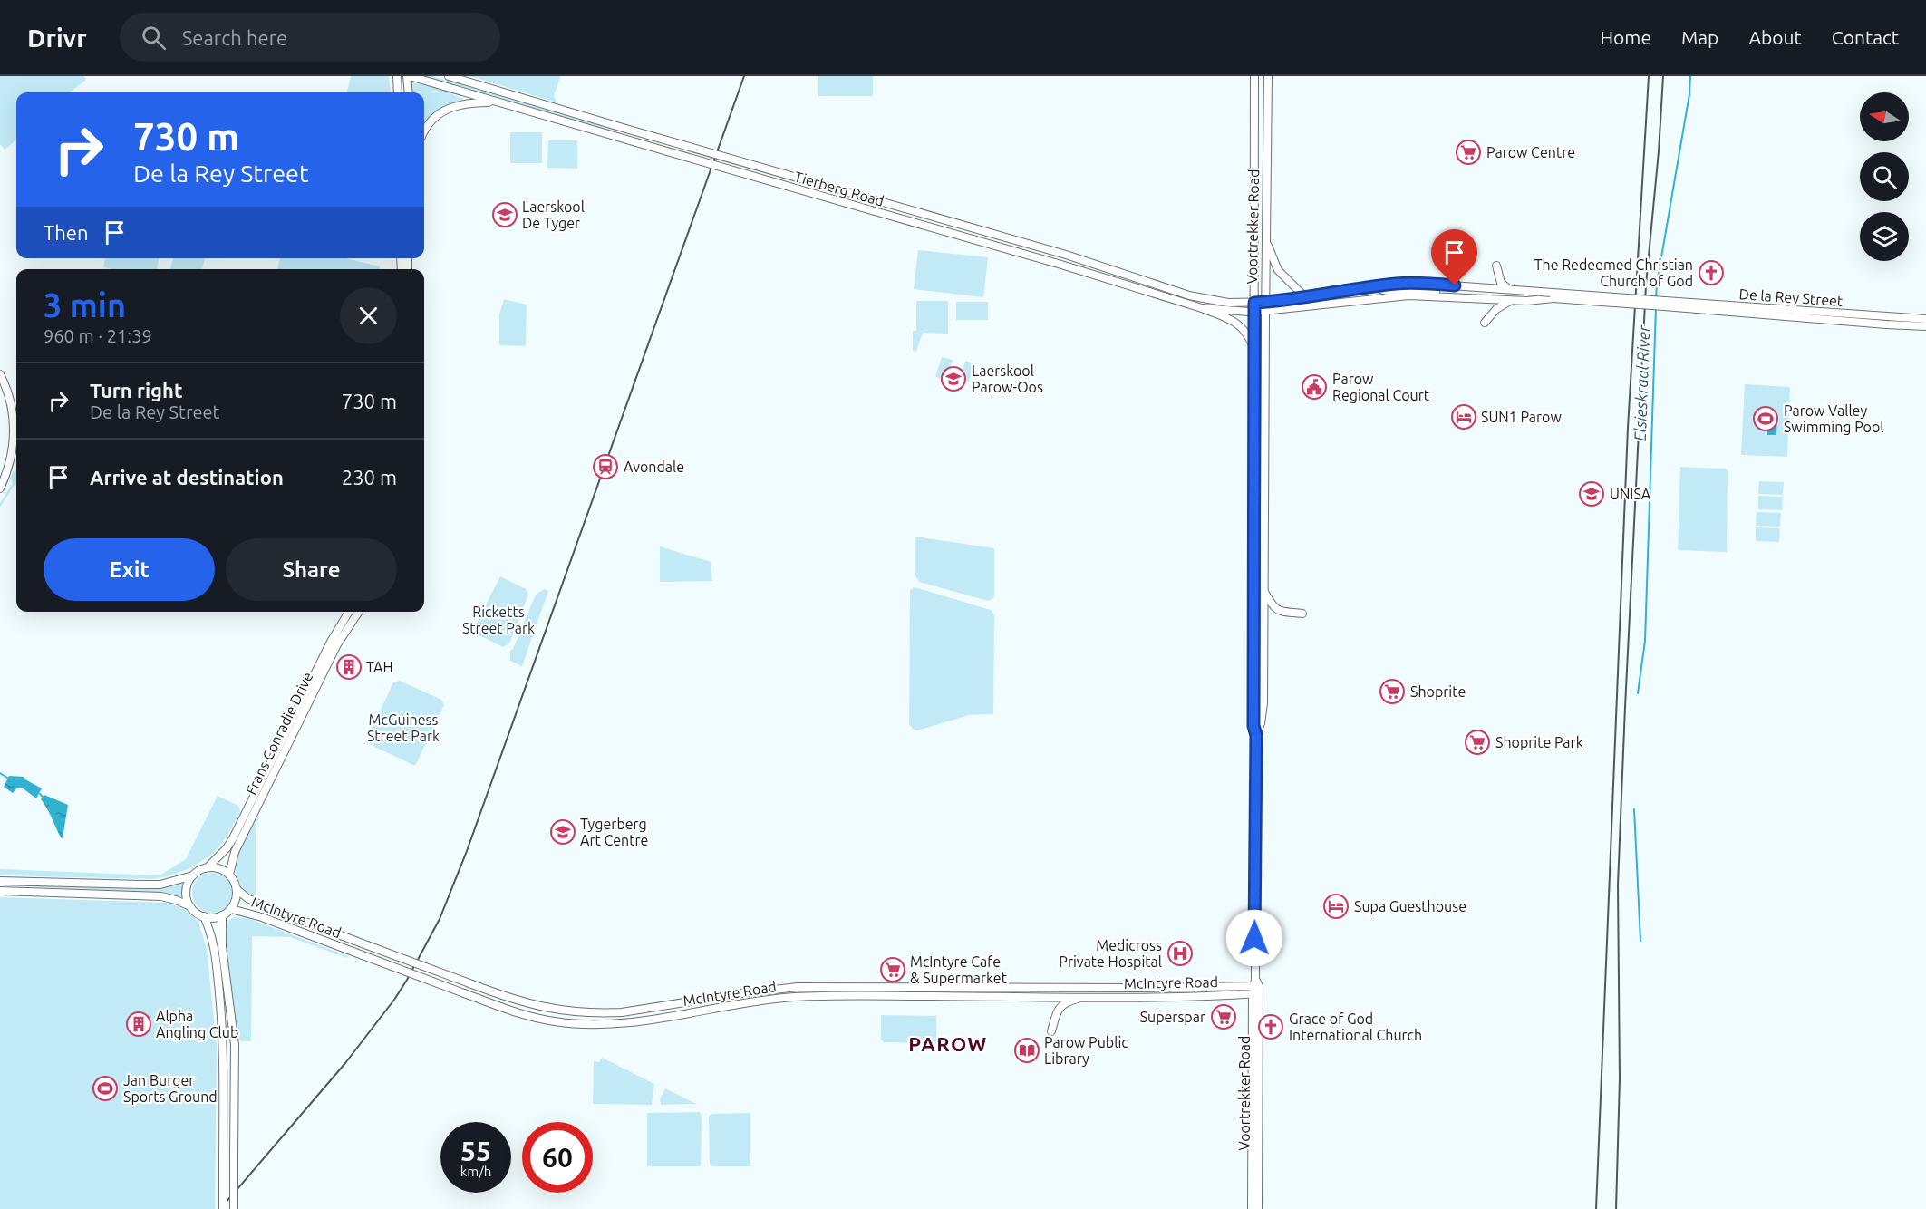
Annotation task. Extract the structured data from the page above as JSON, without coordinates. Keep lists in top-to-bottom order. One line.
{"streets":{"main road":["Tierberg Road","Voortrekker Road","De la Rey Street","Frans Conradie Drive","McIntyre Road"]},"crossings":[["Tierberg Road","Voortrekker Road"],["Tierberg Road","De la Rey Street"],["Voortrekker Road","De la Rey Street"],["Voortrekker Road","McIntyre Road"],["Frans Conradie Drive","McIntyre Road"]],"districts":["PAROW"],"water":["Elsieskraal River"],"parks":["Ricketts Street Park","McGuiness Street Park"],"places":{"supermarket":["Parow Centre","Shoprite","Shoprite Park","McIntyre Cafe & Supermarket","Superspar"],"school or university":["Laerskool De Tyger","Laerskool Parow-Oos","UNISA","Tygerberg Art Centre"],"church":["The Redeemed Christian Church of God","Grace of God International Church"],"public building":["Parow Regional Court"],"hotel":["SUN1 Parow","Supa Guesthouse"],"sports":["Parow Valley Swimming Pool","Jan Burger Sports Ground"],"station":["Avondale"],"building":["TAH","Alpha Angling Club"],"hospital":["Medicross Private Hospital"],"library":["Parow Public Library"]},"north":"left","page":{"header":"Drivr","search":"Search here","nav":["Home","Map","About","Contact"],"turn":["730 m","De la Rey Street"],"then":"Then","heading":["3 min","960 m · 21:39"],"list":[{"name":"Turn right","note":"De la Rey Street","value":"730 m"},{"name":"Arrive at destination","value":"230 m"}],"buttons":["Exit","Share"],"speed":"55 km/h","limit":"60"}}
